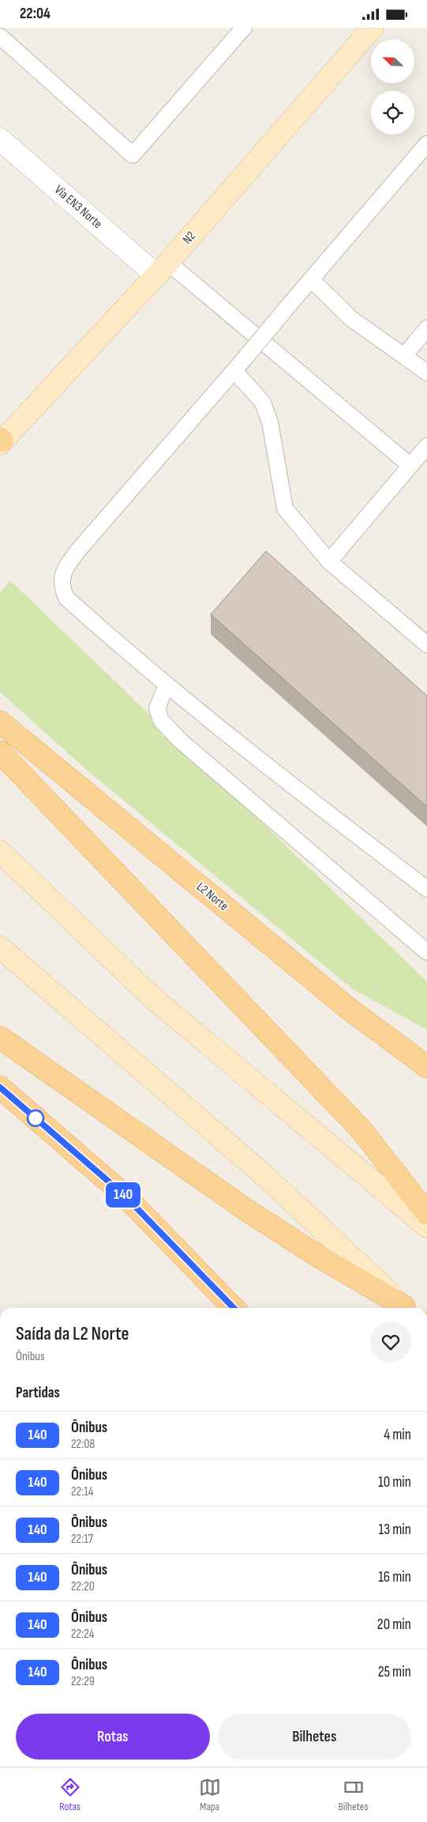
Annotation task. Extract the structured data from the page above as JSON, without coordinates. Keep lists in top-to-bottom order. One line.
{"streets":{"main road":["N2","L2 Norte"],"street":["Via EN3 Norte"]},"crossings":[["Via EN3 Norte","N2"]],"lines":["bus line 140"],"north":"top left","page":{"status":"22:04","on_map":"140","heading":[["Saída da L2 Norte","Ônibus"],"Partidas"],"list":[{"mark":"140","name":"Ônibus","note":"22:08","value":"4 min"},{"mark":"140","name":"Ônibus","note":"22:14","value":"10 min"},{"mark":"140","name":"Ônibus","note":"22:17","value":"13 min"},{"mark":"140","name":"Ônibus","note":"22:20","value":"16 min"},{"mark":"140","name":"Ônibus","note":"22:24","value":"20 min"},{"mark":"140","name":"Ônibus","note":"22:29","value":"25 min"}],"buttons":["Rotas","Bilhetes"],"tabs":["Rotas","Mapa","Bilhetes"]}}
